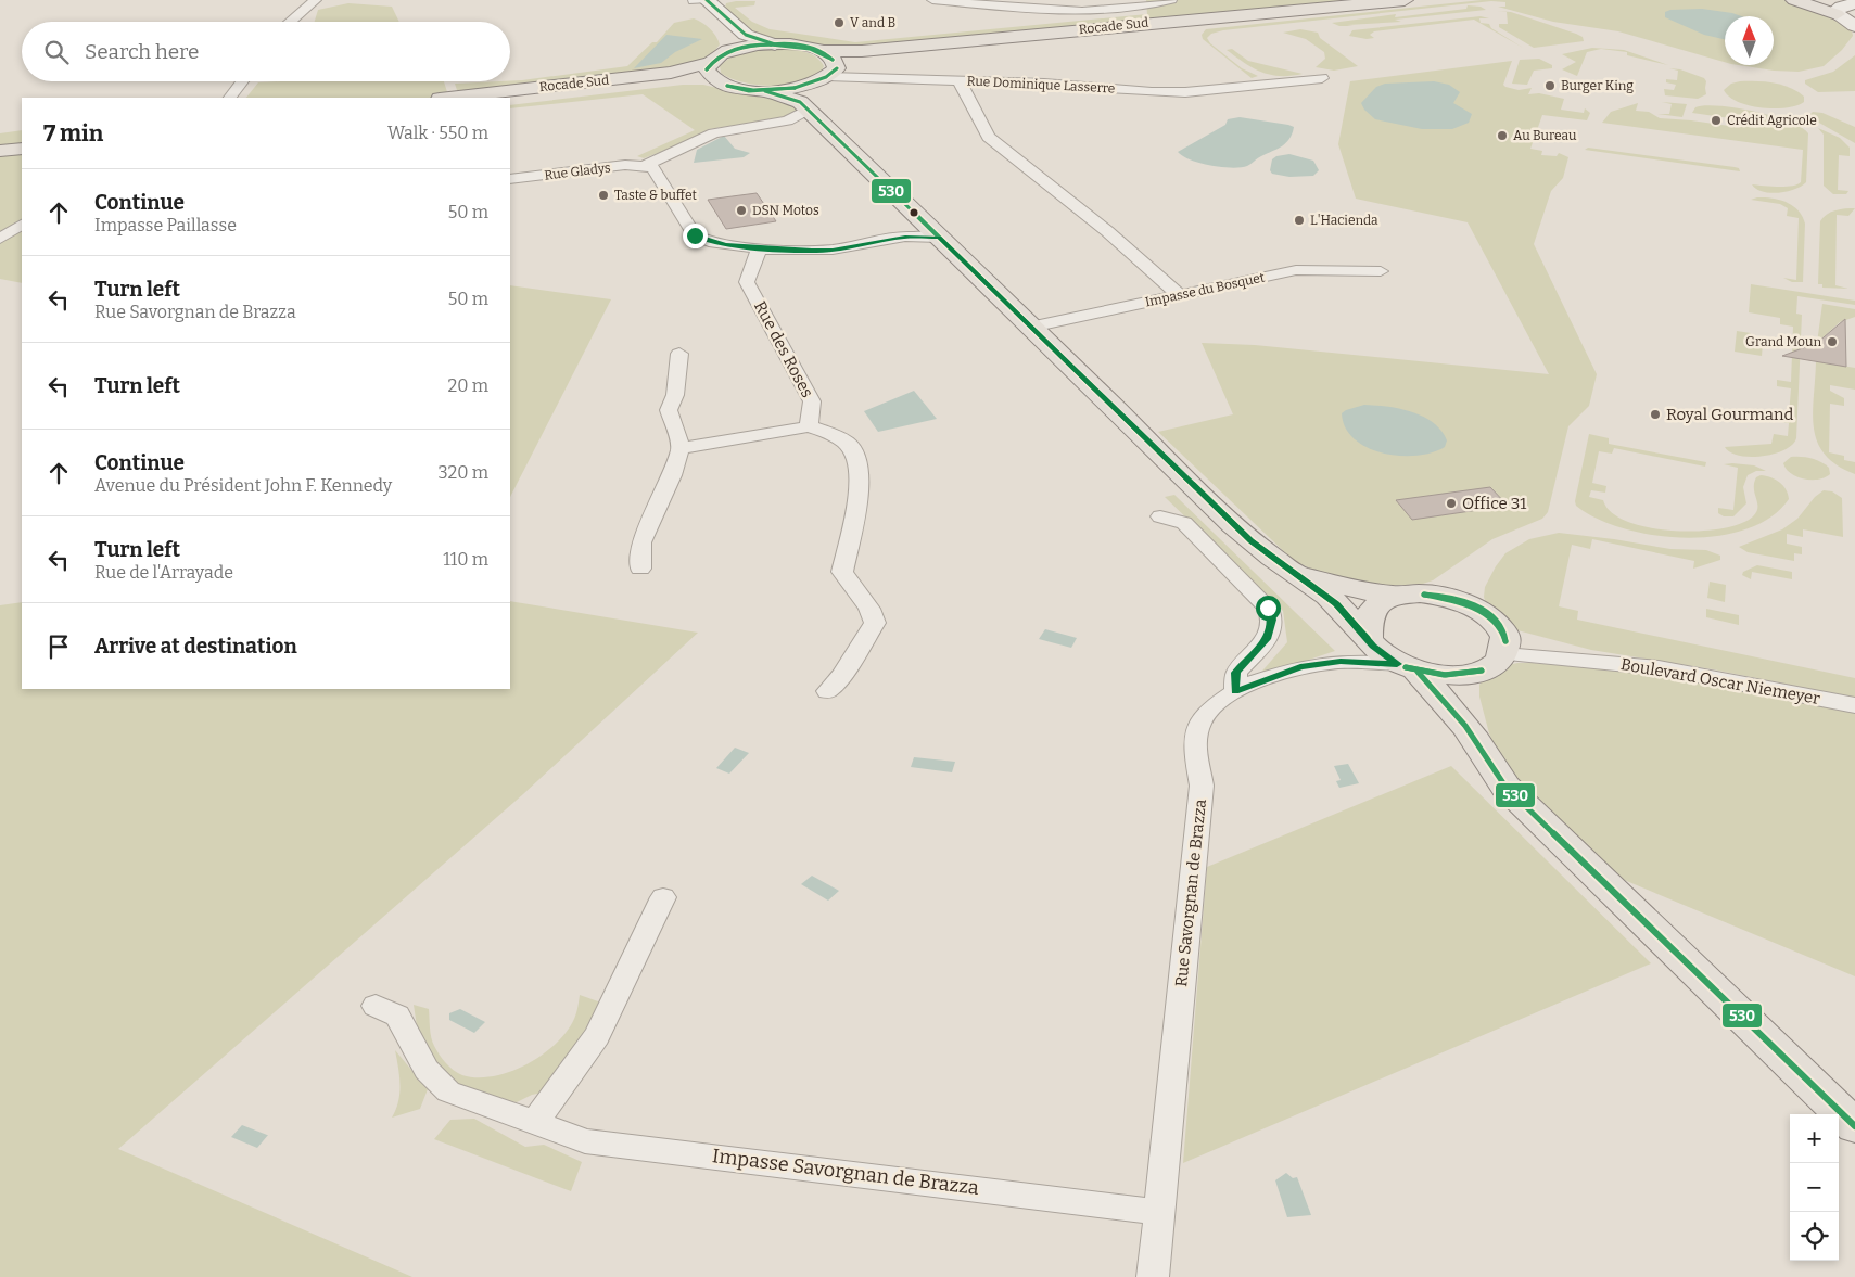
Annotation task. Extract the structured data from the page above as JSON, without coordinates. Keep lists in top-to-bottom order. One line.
{"streets":{"main road":["Rocade Sud"],"street":["Rue Dominique Lasserre","Rue Gladys","Impasse du Bosquet","Rue des Roses","Boulevard Oscar Niemeyer","Rue Savorgnan de Brazza","Impasse Savorgnan de Brazza"]},"crossings":[["Rocade Sud","Rue Dominique Lasserre"],["Boulevard Oscar Niemeyer","Rue Savorgnan de Brazza"],["Rue Savorgnan de Brazza","Impasse Savorgnan de Brazza"]],"places":["V and B","Burger King","Crédit Agricole","Au Bureau","Taste & buffet","DSN Motos","L'Hacienda","Grand Moun","Royal Gourmand","Office 31"],"lines":["transit line 530"],"north":"top","page":{"search":"Search here","heading":["7 min","Walk · 550 m"],"list":[["Continue","Impasse Paillasse","50 m"],["Turn left","Rue Savorgnan de Brazza","50 m"],["Turn left","20 m"],["Continue","Avenue du Président John F. Kennedy","320 m"],["Turn left","Rue de l'Arrayade","110 m"],"Arrive at destination"],"map_buttons":["+","−"]}}
